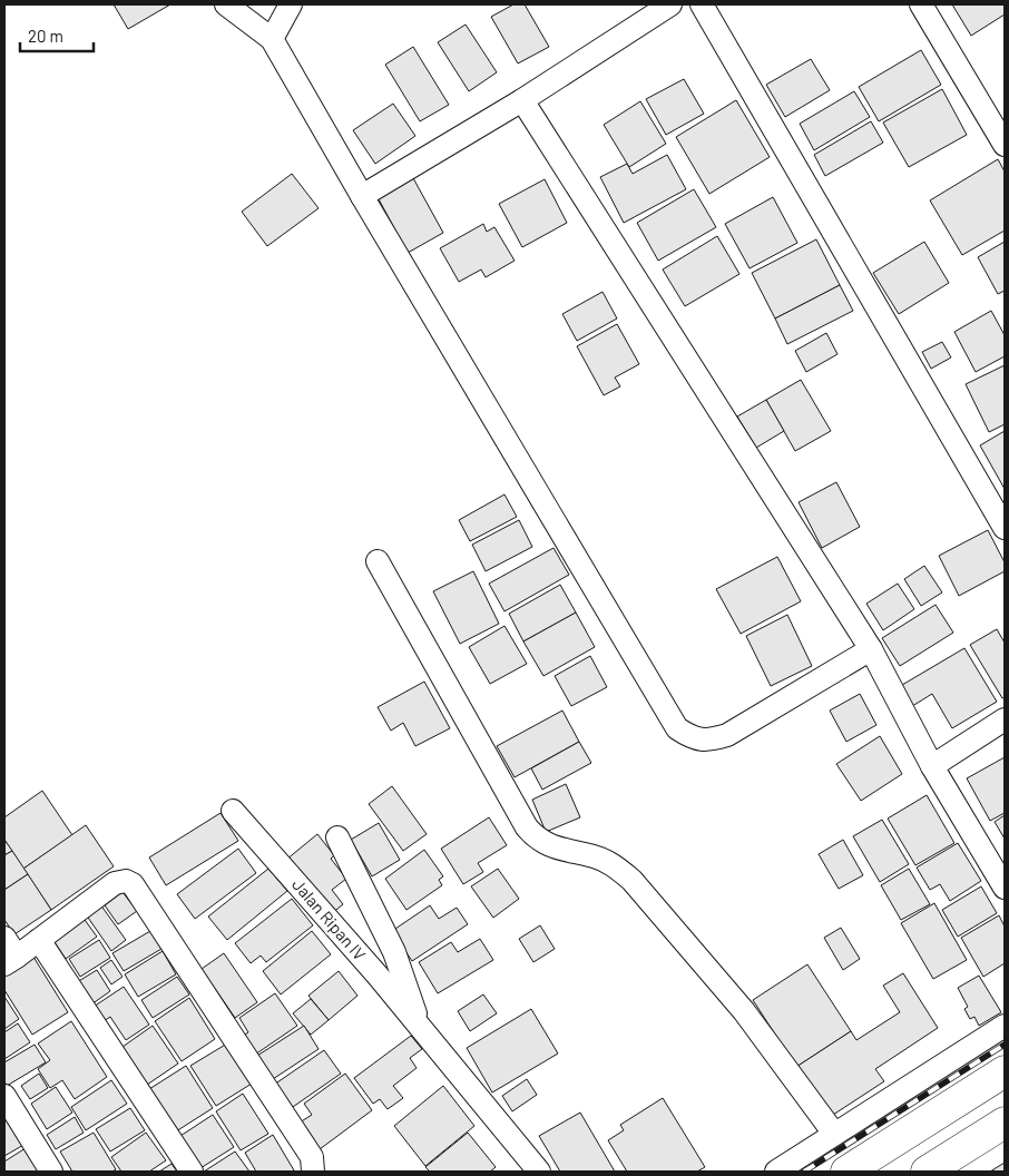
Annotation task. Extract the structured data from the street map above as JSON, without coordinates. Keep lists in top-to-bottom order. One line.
{"streets":{"street":["Jalan Ripan IV"]},"scale_bar":"20 m"}
